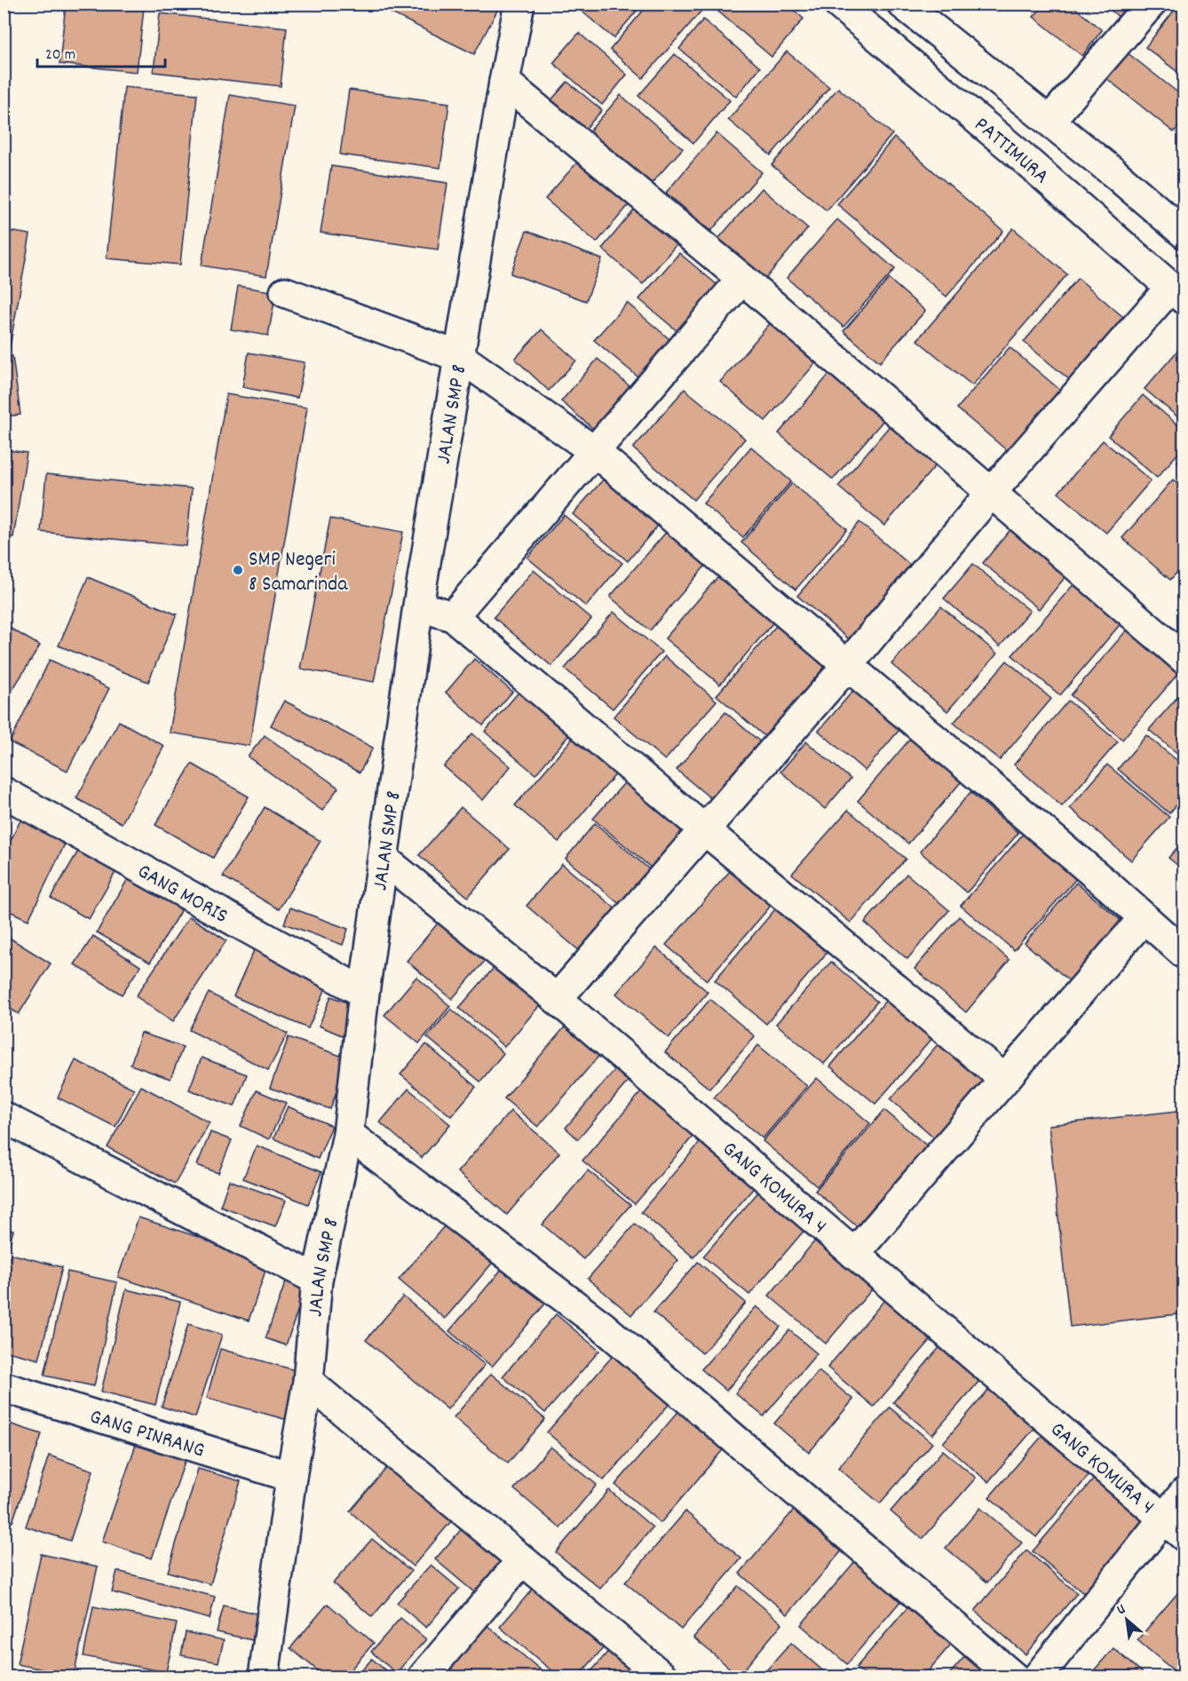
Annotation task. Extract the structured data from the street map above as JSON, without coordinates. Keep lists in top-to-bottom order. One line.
{"streets":{"street":["PATTIMURA","JALAN SMP 8","GANG MORIS","GANG KOMURA 4","GANG PINRANG"]},"crossings":[["JALAN SMP 8","GANG MORIS"],["JALAN SMP 8","GANG KOMURA 4"],["JALAN SMP 8","GANG PINRANG"]],"places":["SMP Negeri 8 Samarinda"],"scale_bar":"20 m","north":"top left"}
